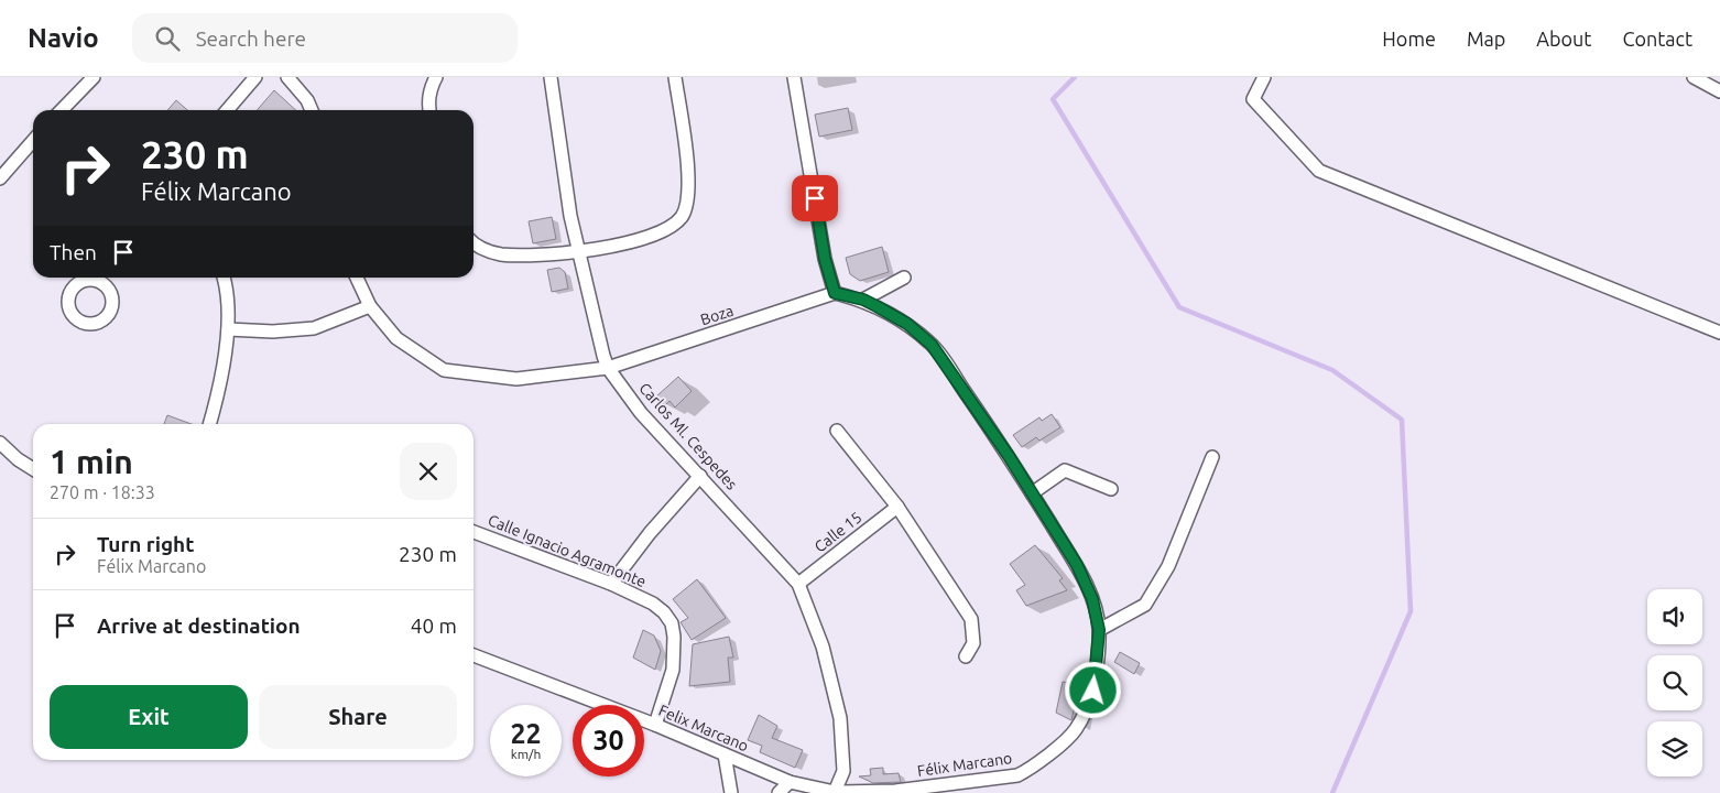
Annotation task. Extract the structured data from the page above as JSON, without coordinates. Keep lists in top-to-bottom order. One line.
{"streets":{"street":["Boza","Carlos Ml. Cespedes","Calle 15","Calle Ignacio Agramonte","Felix Marcano","Félix Marcano"]},"crossings":[["Boza","Carlos Ml. Cespedes"],["Boza","Félix Marcano"],["Carlos Ml. Cespedes","Calle 15"],["Carlos Ml. Cespedes","Felix Marcano"],["Carlos Ml. Cespedes","Félix Marcano"],["Calle Ignacio Agramonte","Felix Marcano"],["Felix Marcano","Félix Marcano"]],"page":{"header":"Navio","search":"Search here","nav":["Home","Map","About","Contact"],"turn":["230 m","Félix Marcano"],"then":"Then","heading":["1 min","270 m · 18:33"],"list":[{"name":"Turn right","note":"Félix Marcano","value":"230 m"},{"name":"Arrive at destination","value":"40 m"}],"buttons":["Exit","Share"],"speed":"22 km/h","limit":"30"}}
